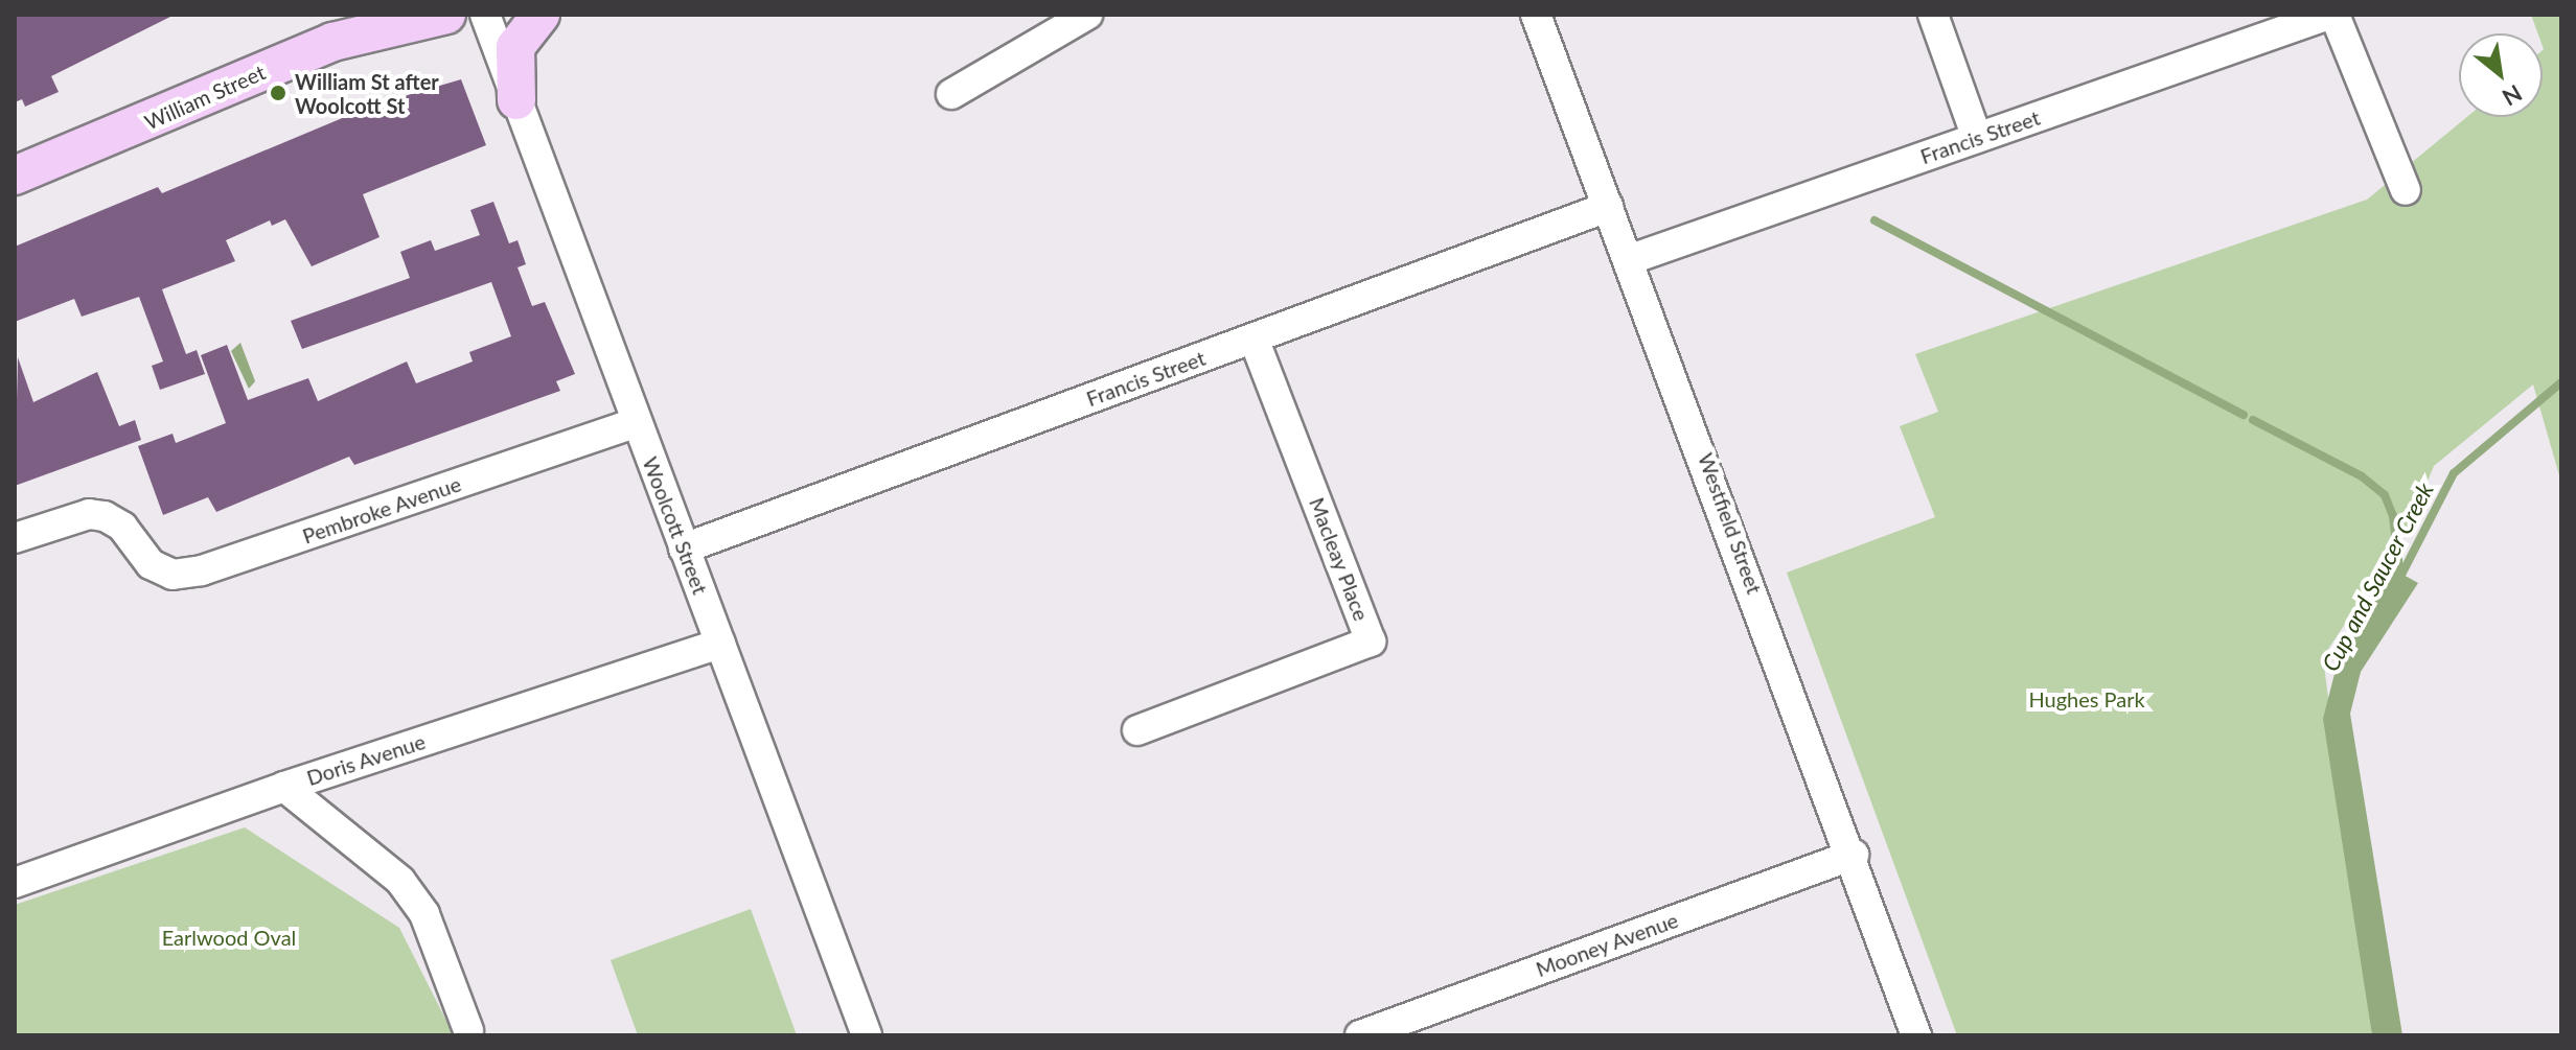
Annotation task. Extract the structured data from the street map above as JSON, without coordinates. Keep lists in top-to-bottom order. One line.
{"streets":{"main road":["William Street"],"street":["Francis Street","Pembroke Avenue","Westfield Street","Woolcott Street","Macleay Place","Doris Avenue","Mooney Avenue"]},"crossings":[["Francis Street","Westfield Street"],["Francis Street","Woolcott Street"],["Francis Street","Macleay Place"],["Pembroke Avenue","Woolcott Street"],["Westfield Street","Mooney Avenue"],["Woolcott Street","Doris Avenue"]],"water":["Cup and Saucer Creek"],"parks":["Hughes Park","Earlwood Oval"],"places":["William St after Woolcott St"],"north":"bottom right"}
